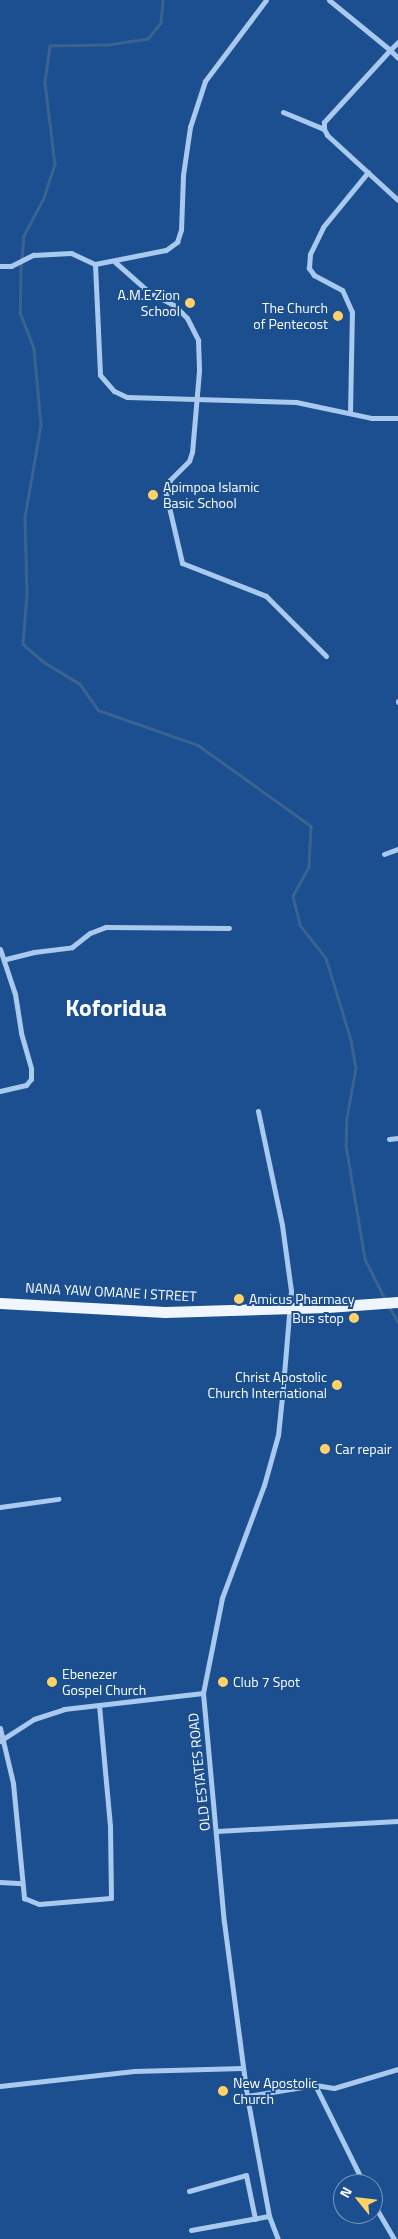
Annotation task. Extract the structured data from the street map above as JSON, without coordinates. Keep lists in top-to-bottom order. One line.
{"streets":{"main road":["NANA YAW OMANE I STREET"],"street":["OLD ESTATES ROAD"]},"crossings":[["NANA YAW OMANE I STREET","OLD ESTATES ROAD"]],"districts":["Koforidua"],"places":["A.M.E Zion School","The Church of Pentecost","Apimpoa Islamic Basic School","Amicus Pharmacy","Bus stop","Christ Apostolic Church International","Car repair","Ebenezer Gospel Church","Club 7 Spot","New Apostolic Church"],"north":"top left"}
